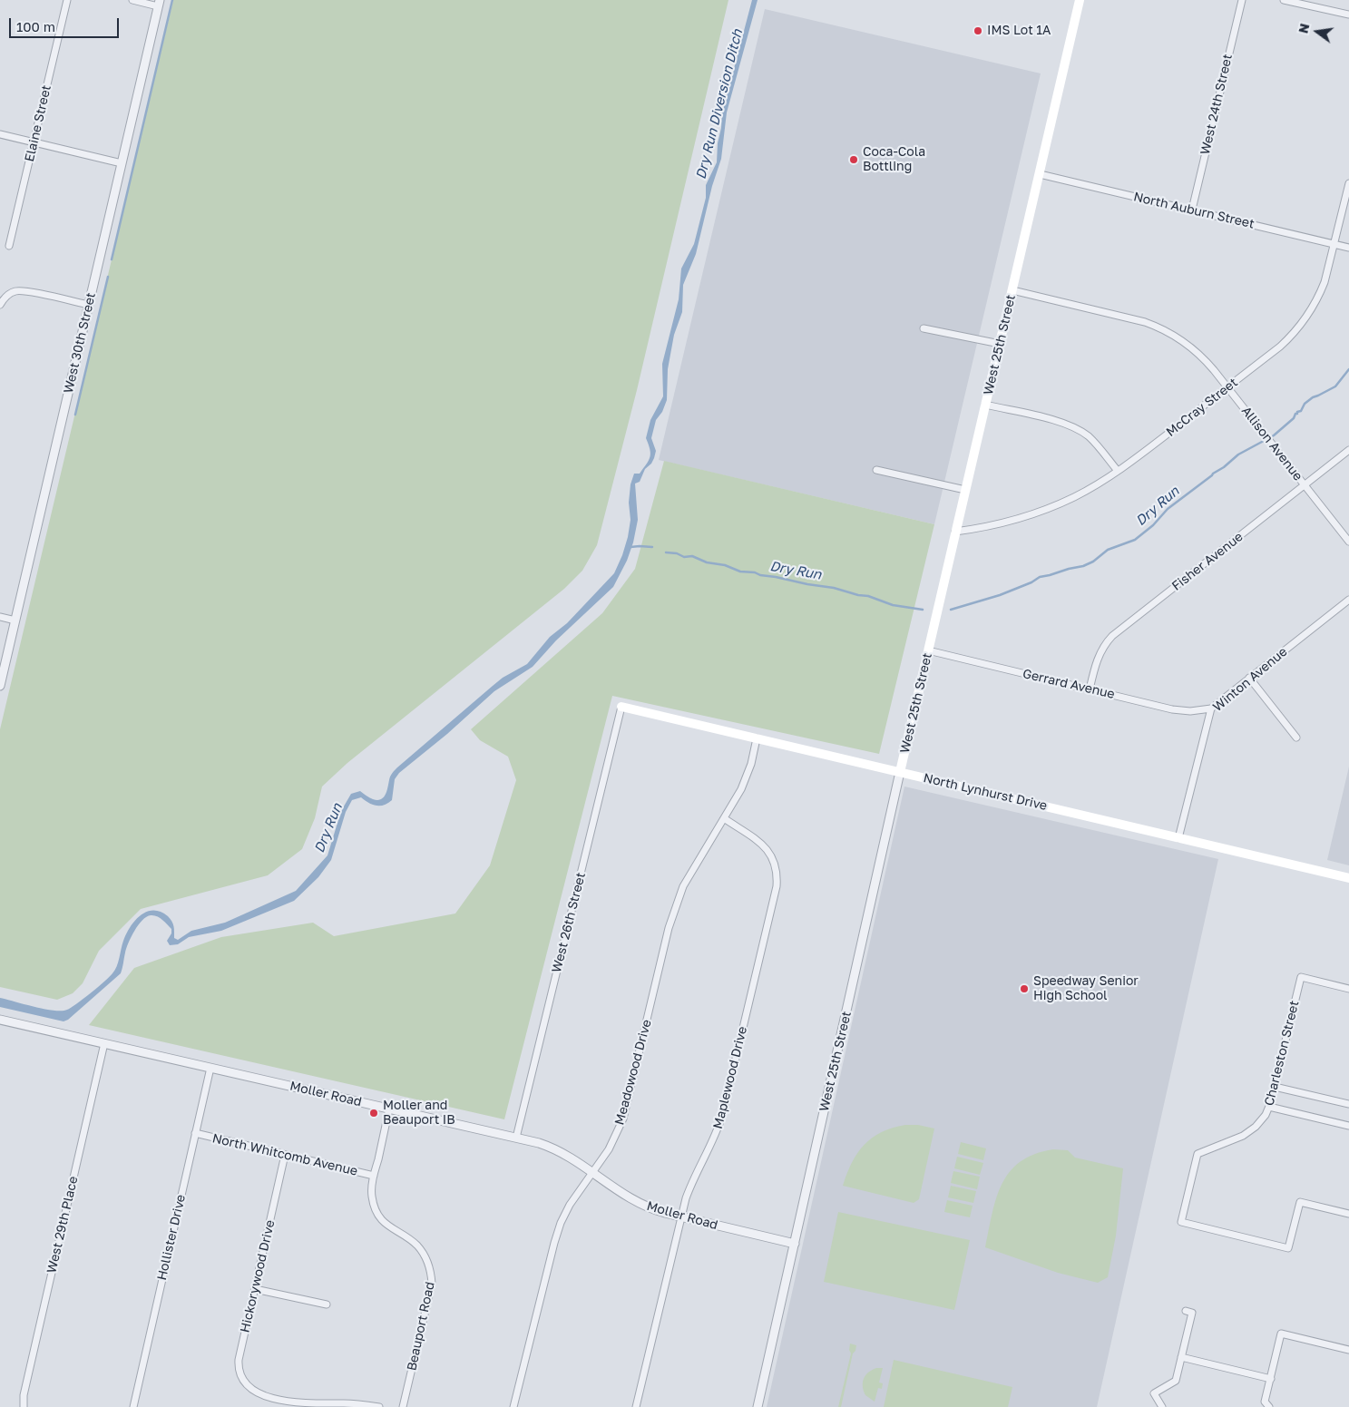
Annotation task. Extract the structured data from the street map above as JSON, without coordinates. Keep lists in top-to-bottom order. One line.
{"streets":{"main road":["West 25th Street","North Lynhurst Drive"],"street":["West 24th Street","Elaine Street","North Auburn Street","West 30th Street","McCray Street","Allison Avenue","Fisher Avenue","Winton Avenue","Gerrard Avenue","West 26th Street","Charleston Street","Meadowood Drive","Maplewood Drive","Moller Road","North Whitcomb Avenue","West 29th Place","Hollister Drive","Hickorywood Drive","Beauport Road"]},"crossings":[["West 24th Street","North Auburn Street"],["North Auburn Street","West 25th Street"],["North Auburn Street","McCray Street"],["West 25th Street","McCray Street"],["West 25th Street","Allison Avenue"],["West 25th Street","Gerrard Avenue"],["West 25th Street","North Lynhurst Drive"],["West 25th Street","Moller Road"],["McCray Street","Allison Avenue"],["Allison Avenue","Fisher Avenue"],["Fisher Avenue","Gerrard Avenue"],["Winton Avenue","Gerrard Avenue"],["Winton Avenue","North Lynhurst Drive"],["North Lynhurst Drive","West 26th Street"],["North Lynhurst Drive","Meadowood Drive"],["West 26th Street","Moller Road"],["Meadowood Drive","Maplewood Drive"],["Meadowood Drive","Moller Road"],["Maplewood Drive","Moller Road"],["Moller Road","West 29th Place"],["Moller Road","Hollister Drive"],["Moller Road","Beauport Road"],["North Whitcomb Avenue","Hollister Drive"],["North Whitcomb Avenue","Hickorywood Drive"],["North Whitcomb Avenue","Beauport Road"]],"water":["Dry Run Diversion Ditch","Dry Run"],"places":["IMS Lot 1A","Coca-Cola Bottling","Speedway Senior High School","Moller and Beauport IB"],"scale_bar":"100 m","north":"left"}
